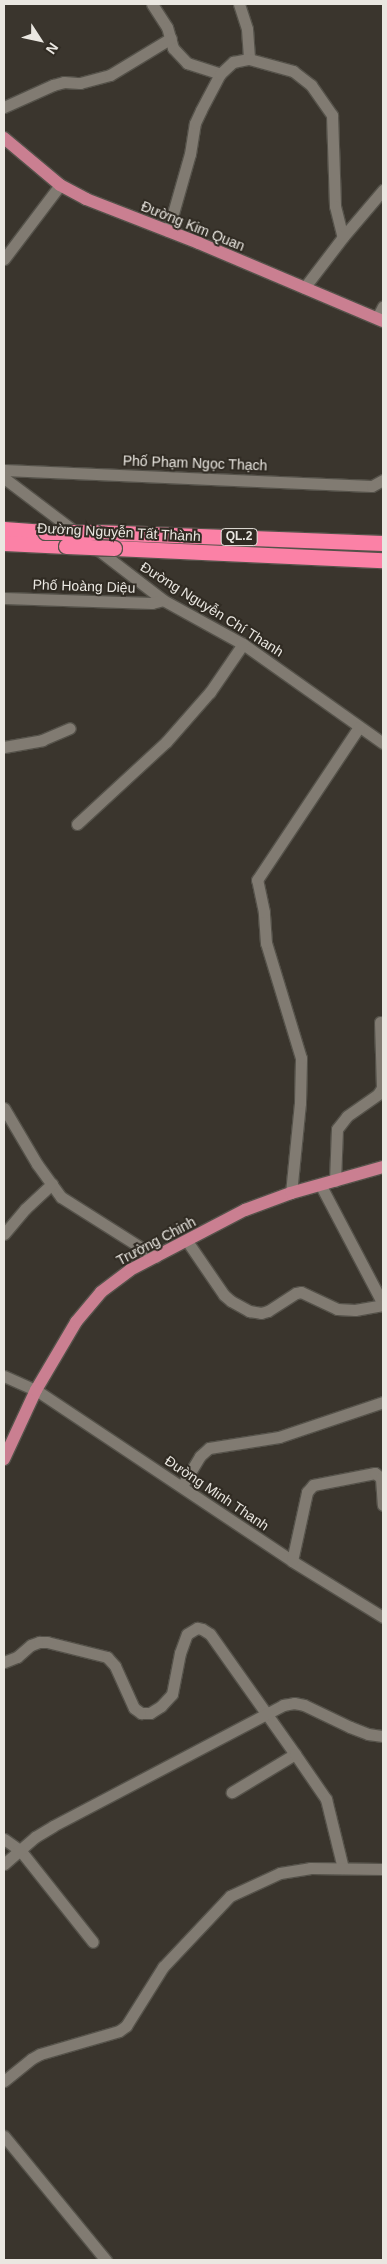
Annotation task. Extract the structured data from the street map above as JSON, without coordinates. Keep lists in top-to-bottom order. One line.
{"streets":{"highway":["Đường Nguyễn Tất Thành","QL.2"],"main road":["Đường Kim Quan","Trường Chinh"],"street":["Phố Phạm Ngọc Thạch","Phố Hoàng Diệu","Đường Nguyễn Chí Thanh","Đường Minh Thanh"]},"crossings":[["Phố Hoàng Diệu","Đường Nguyễn Chí Thanh"],["Trường Chinh","Đường Minh Thanh"]],"north":"bottom right"}
